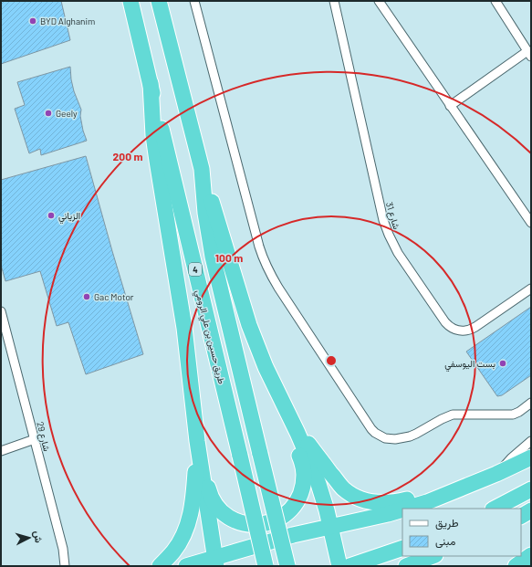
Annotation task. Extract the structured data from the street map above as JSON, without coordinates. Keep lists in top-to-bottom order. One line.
{"streets":{"highway":["4","طريق حسين بن علي الرومي"],"street":["شارع 31","شارع 29"]},"places":["BYD Alghanim","Geely","الزياني","Gac Motor","بست اليوسفي"],"legend":["طريق","مبنى"],"north":"right","rings":["200 m","100 m"]}
